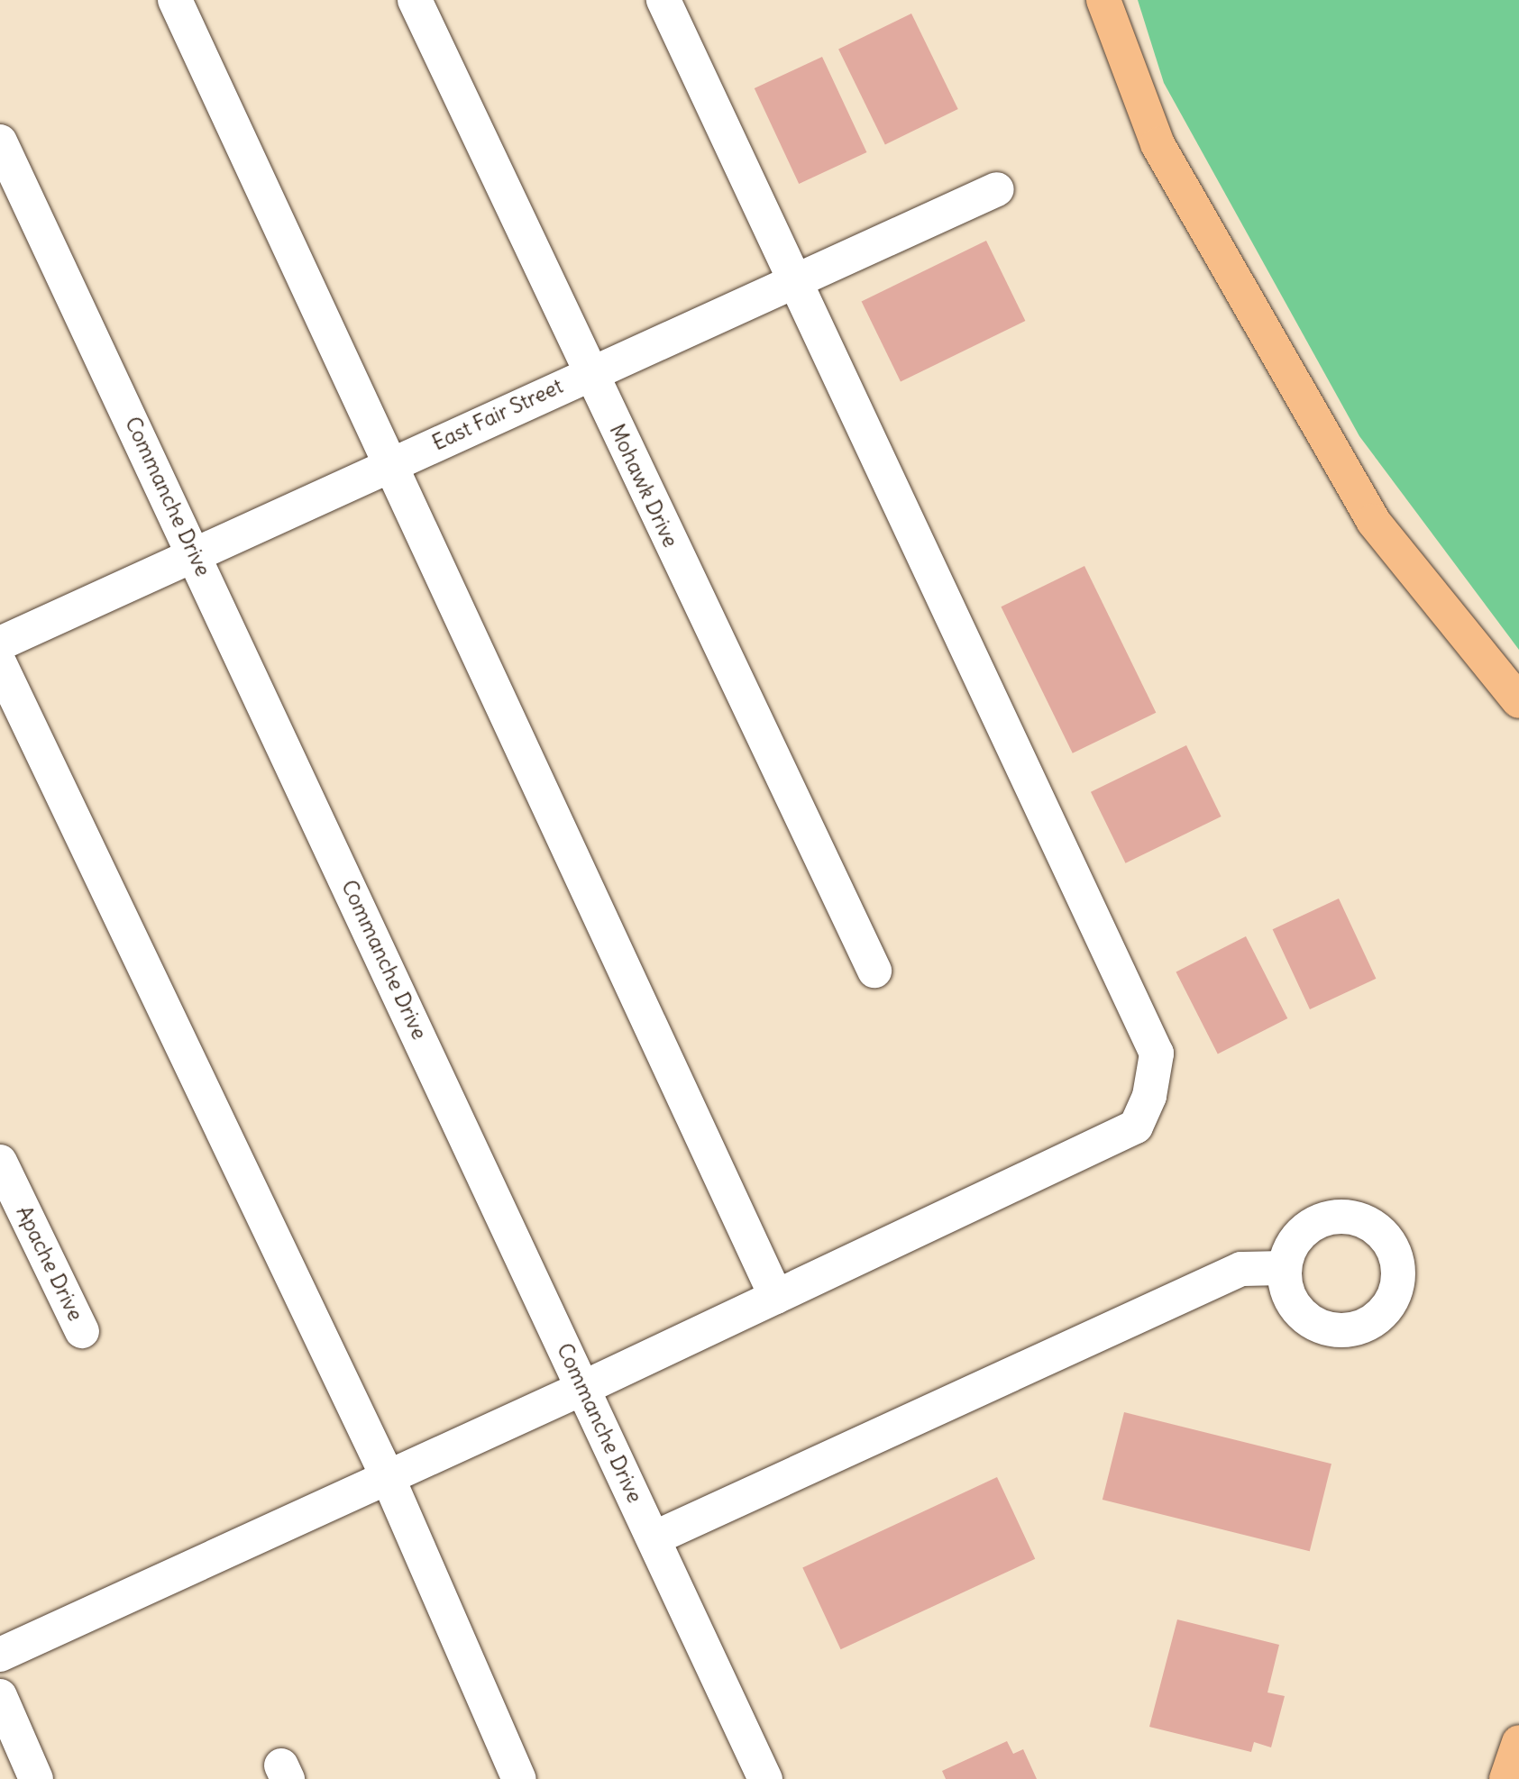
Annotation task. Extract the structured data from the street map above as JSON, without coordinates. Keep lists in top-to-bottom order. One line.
{"streets":{"street":["East Fair Street","Mohawk Drive","Commanche Drive","Apache Drive"]},"crossings":[["East Fair Street","Mohawk Drive"],["East Fair Street","Commanche Drive"]]}
